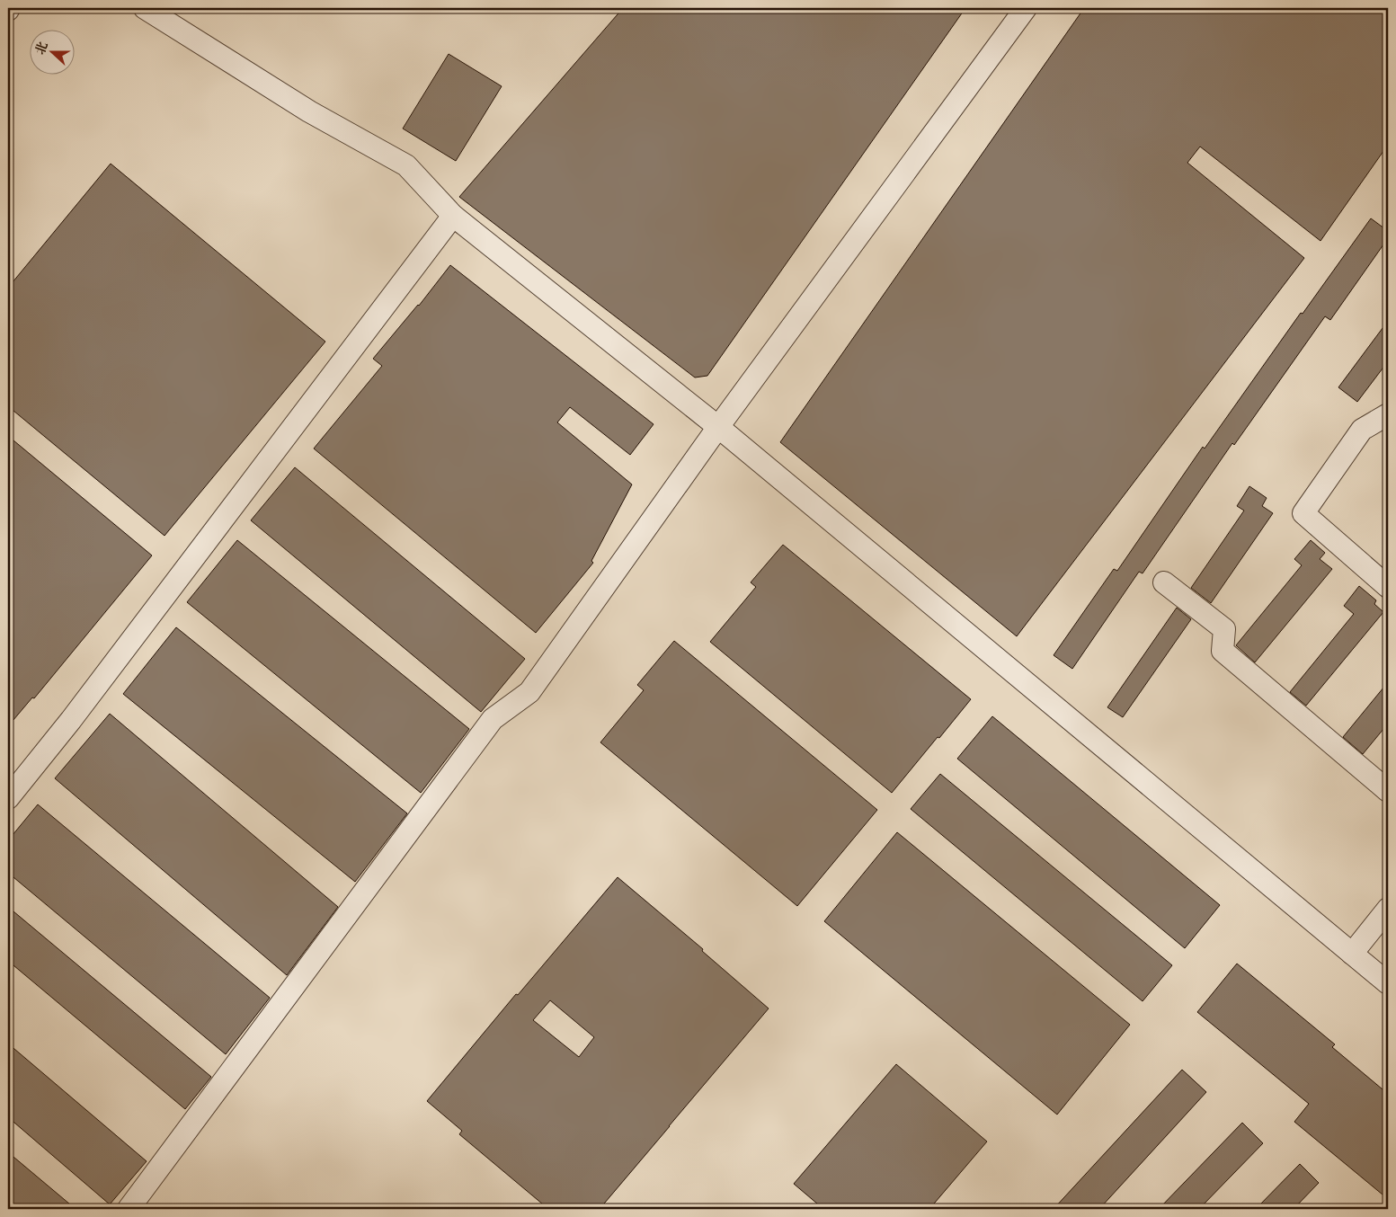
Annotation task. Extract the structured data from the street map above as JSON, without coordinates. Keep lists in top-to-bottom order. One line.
{"north":"left"}
